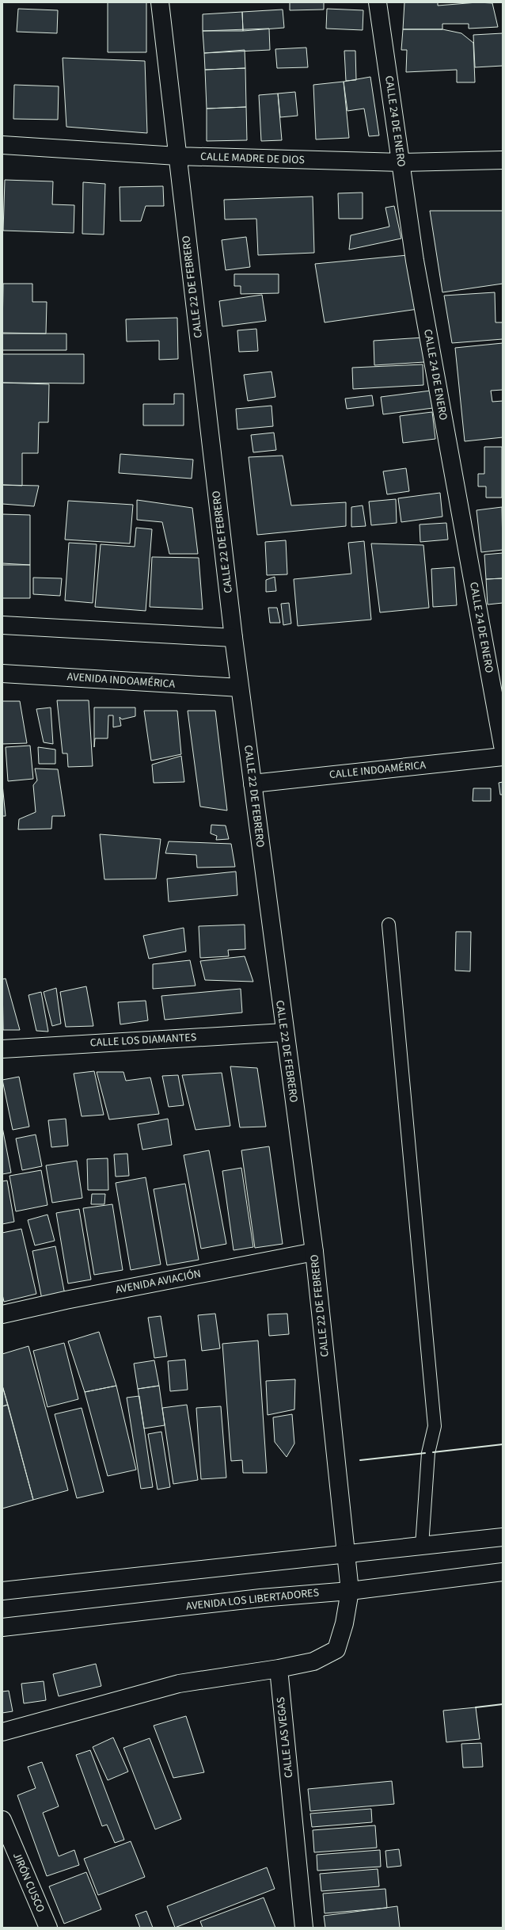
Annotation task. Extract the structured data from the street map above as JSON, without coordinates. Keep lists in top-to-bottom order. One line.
{"streets":{"main road":["CALLE 24 DE ENERO","CALLE MADRE DE DIOS","CALLE 22 DE FEBRERO","AVENIDA INDOAMÉRICA","CALLE INDOAMÉRICA","CALLE LOS DIAMANTES","AVENIDA AVIACIÓN","AVENIDA LOS LIBERTADORES","CALLE LAS VEGAS","JIRÓN CUSCO"]},"crossings":[["CALLE 24 DE ENERO","CALLE MADRE DE DIOS"],["CALLE MADRE DE DIOS","CALLE 22 DE FEBRERO"],["CALLE 22 DE FEBRERO","AVENIDA INDOAMÉRICA"],["CALLE 22 DE FEBRERO","CALLE INDOAMÉRICA"],["CALLE 22 DE FEBRERO","CALLE LOS DIAMANTES"],["CALLE 22 DE FEBRERO","AVENIDA AVIACIÓN"],["CALLE 22 DE FEBRERO","AVENIDA LOS LIBERTADORES"]]}
